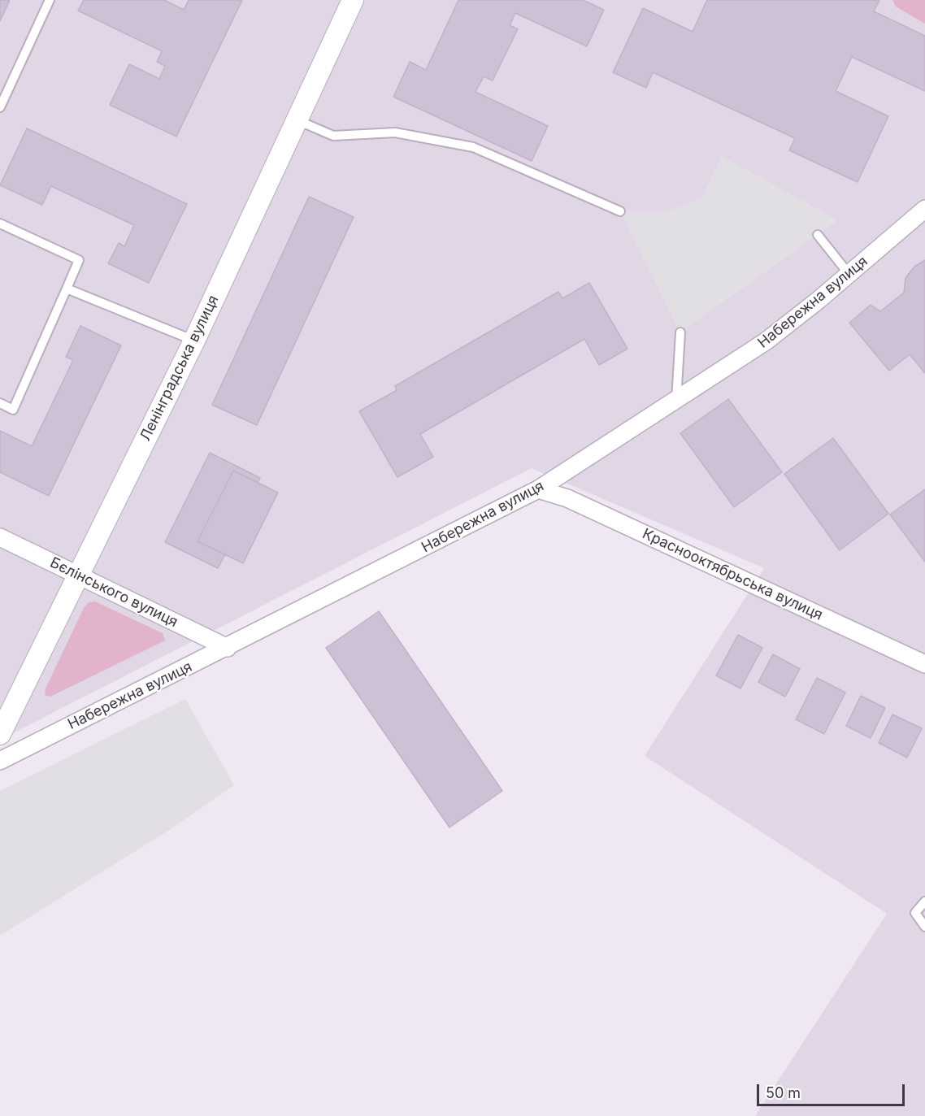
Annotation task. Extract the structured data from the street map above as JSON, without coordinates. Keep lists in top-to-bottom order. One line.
{"streets":{"street":["Набережна вулиця","Ленінградська вулиця","Краснооктябрьська вулиця","Бєлінського вулиця"]},"crossings":[["Набережна вулиця","Краснооктябрьська вулиця"],["Набережна вулиця","Бєлінського вулиця"],["Ленінградська вулиця","Бєлінського вулиця"]],"scale_bar":"50 m"}
